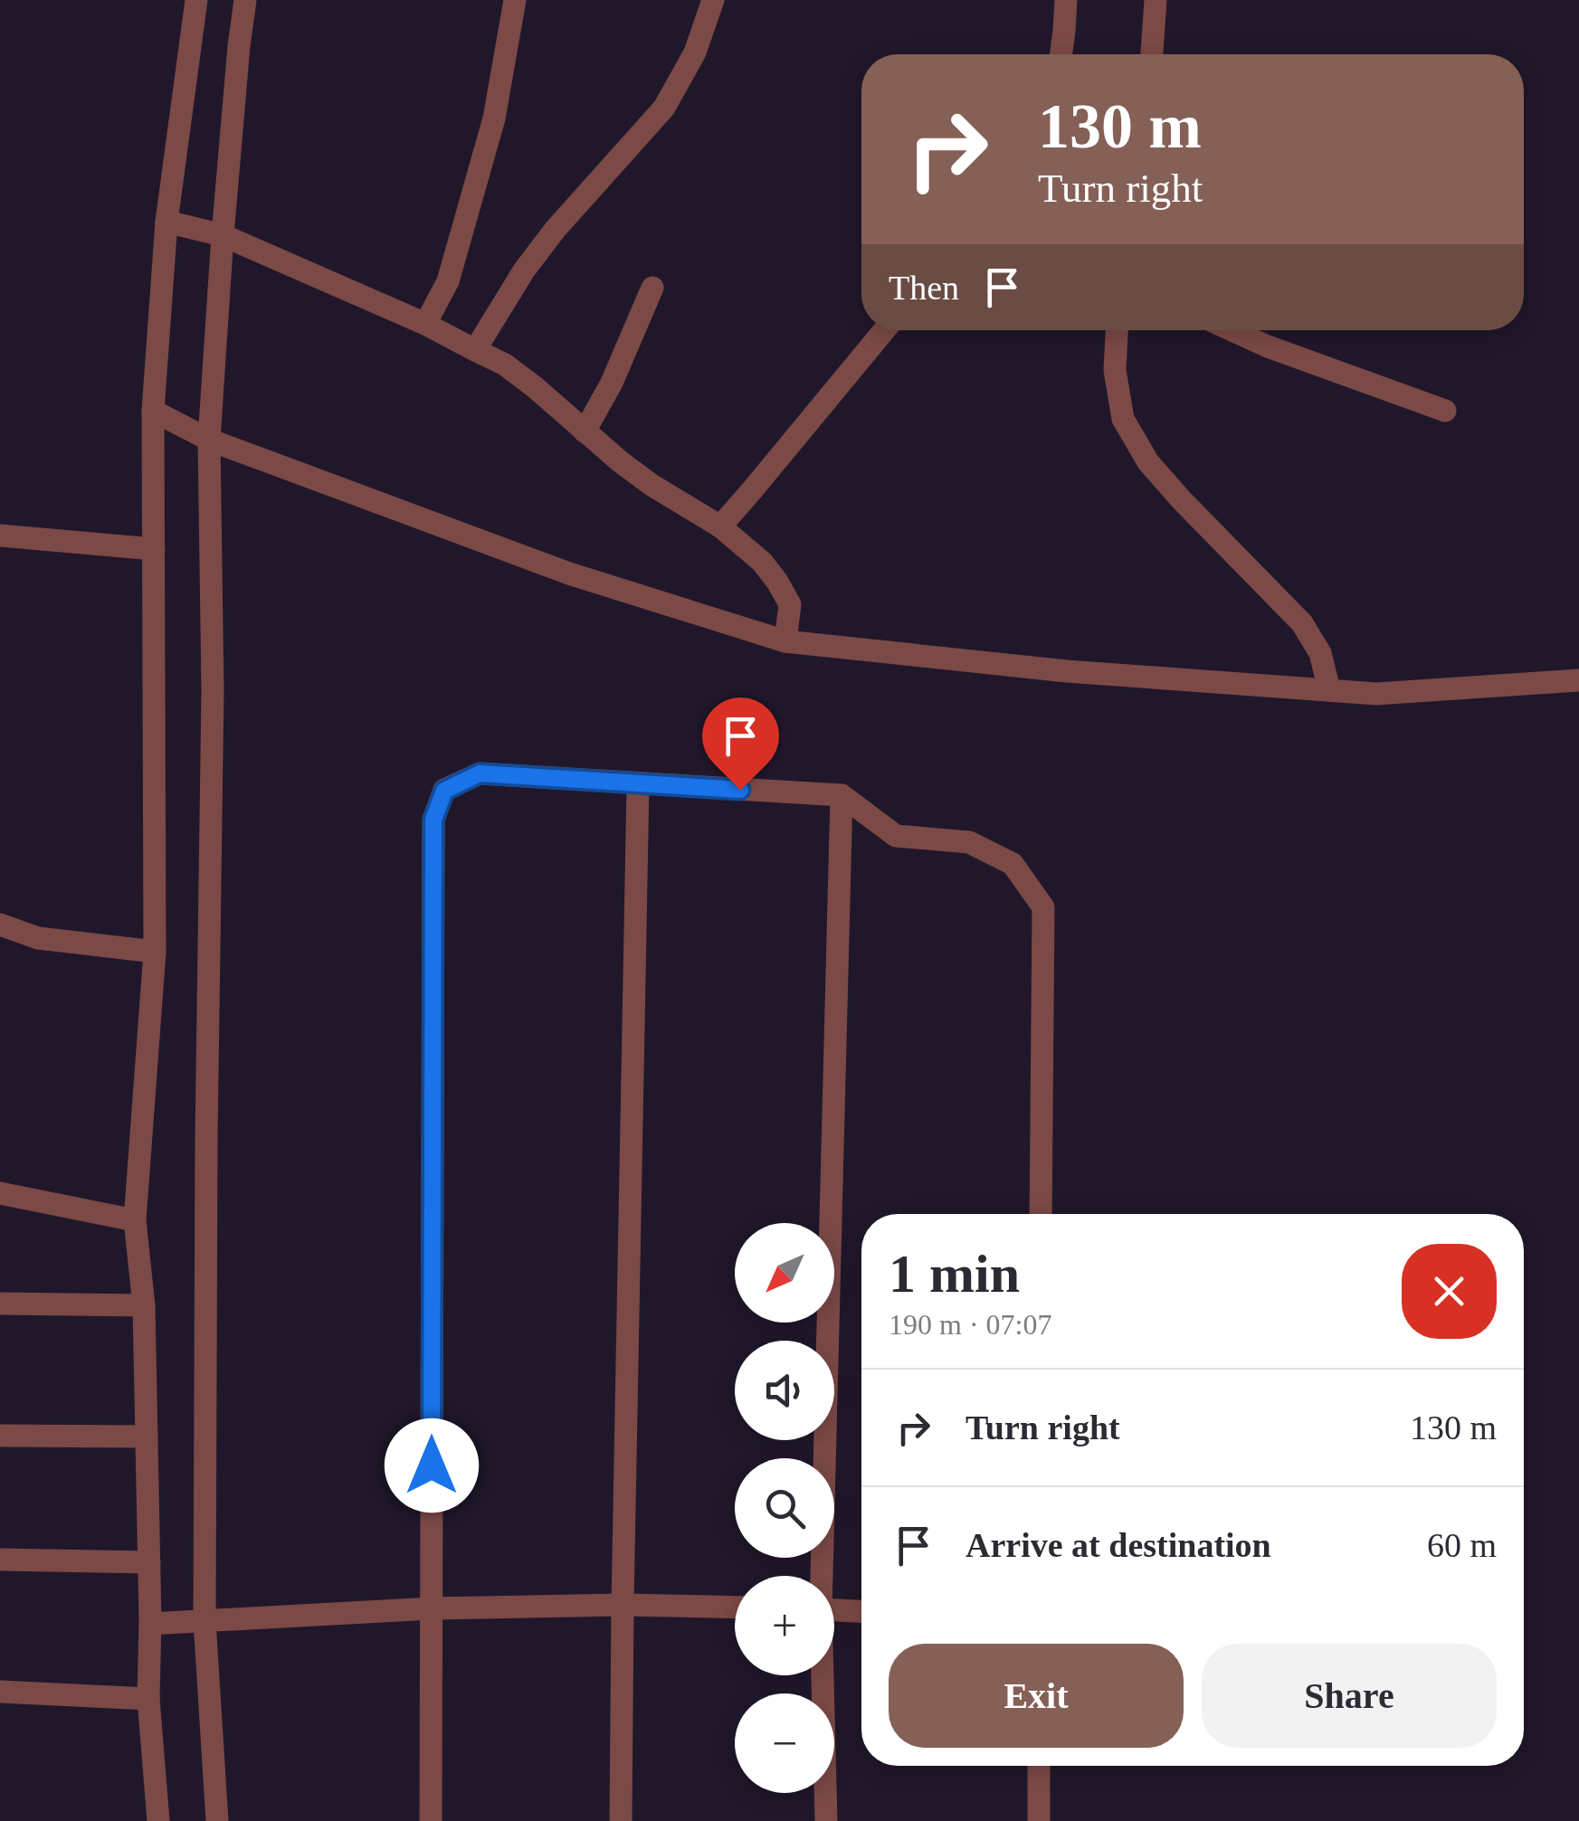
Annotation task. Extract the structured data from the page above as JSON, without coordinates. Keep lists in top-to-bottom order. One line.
{"north":"bottom left","page":{"turn":["130 m","Turn right"],"then":"Then","heading":["1 min","190 m · 07:07"],"map_buttons":["+","−"],"list":[{"name":"Turn right","value":"130 m"},{"name":"Arrive at destination","value":"60 m"}],"buttons":["Exit","Share"]}}
